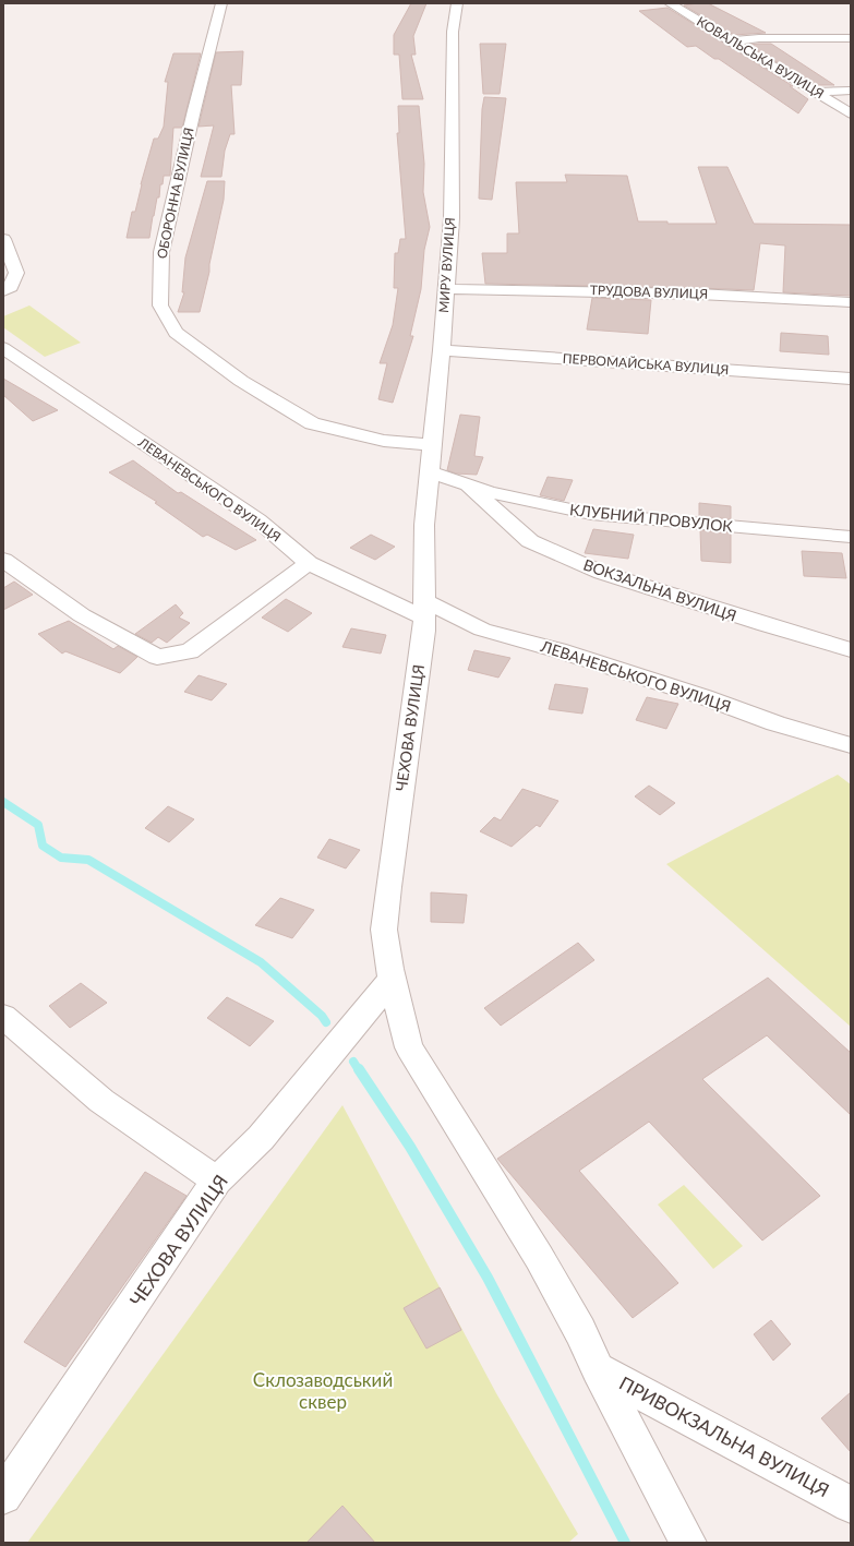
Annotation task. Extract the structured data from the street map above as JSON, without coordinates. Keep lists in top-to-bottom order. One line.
{"streets":{"street":["КОВАЛЬСЬКА ВУЛИЦЯ","ОБОРОННА ВУЛИЦЯ","МИРУ ВУЛИЦЯ","ТРУДОВА ВУЛИЦЯ","ПЕРВОМАЙСЬКА ВУЛИЦЯ","ЛЕВАНЕВСЬКОГО ВУЛИЦЯ","КЛУБНИЙ ПРОВУЛОК","ВОКЗАЛЬНА ВУЛИЦЯ","ЧЕХОВА ВУЛИЦЯ","ПРИВОКЗАЛЬНА ВУЛИЦЯ"]},"crossings":[["ОБОРОННА ВУЛИЦЯ","МИРУ ВУЛИЦЯ"],["МИРУ ВУЛИЦЯ","ТРУДОВА ВУЛИЦЯ"],["МИРУ ВУЛИЦЯ","ПЕРВОМАЙСЬКА ВУЛИЦЯ"],["МИРУ ВУЛИЦЯ","КЛУБНИЙ ПРОВУЛОК"],["МИРУ ВУЛИЦЯ","ЧЕХОВА ВУЛИЦЯ"],["ЛЕВАНЕВСЬКОГО ВУЛИЦЯ","ЧЕХОВА ВУЛИЦЯ"],["КЛУБНИЙ ПРОВУЛОК","ВОКЗАЛЬНА ВУЛИЦЯ"],["ЧЕХОВА ВУЛИЦЯ","ПРИВОКЗАЛЬНА ВУЛИЦЯ"]],"parks":["Склозаводський сквер"]}
